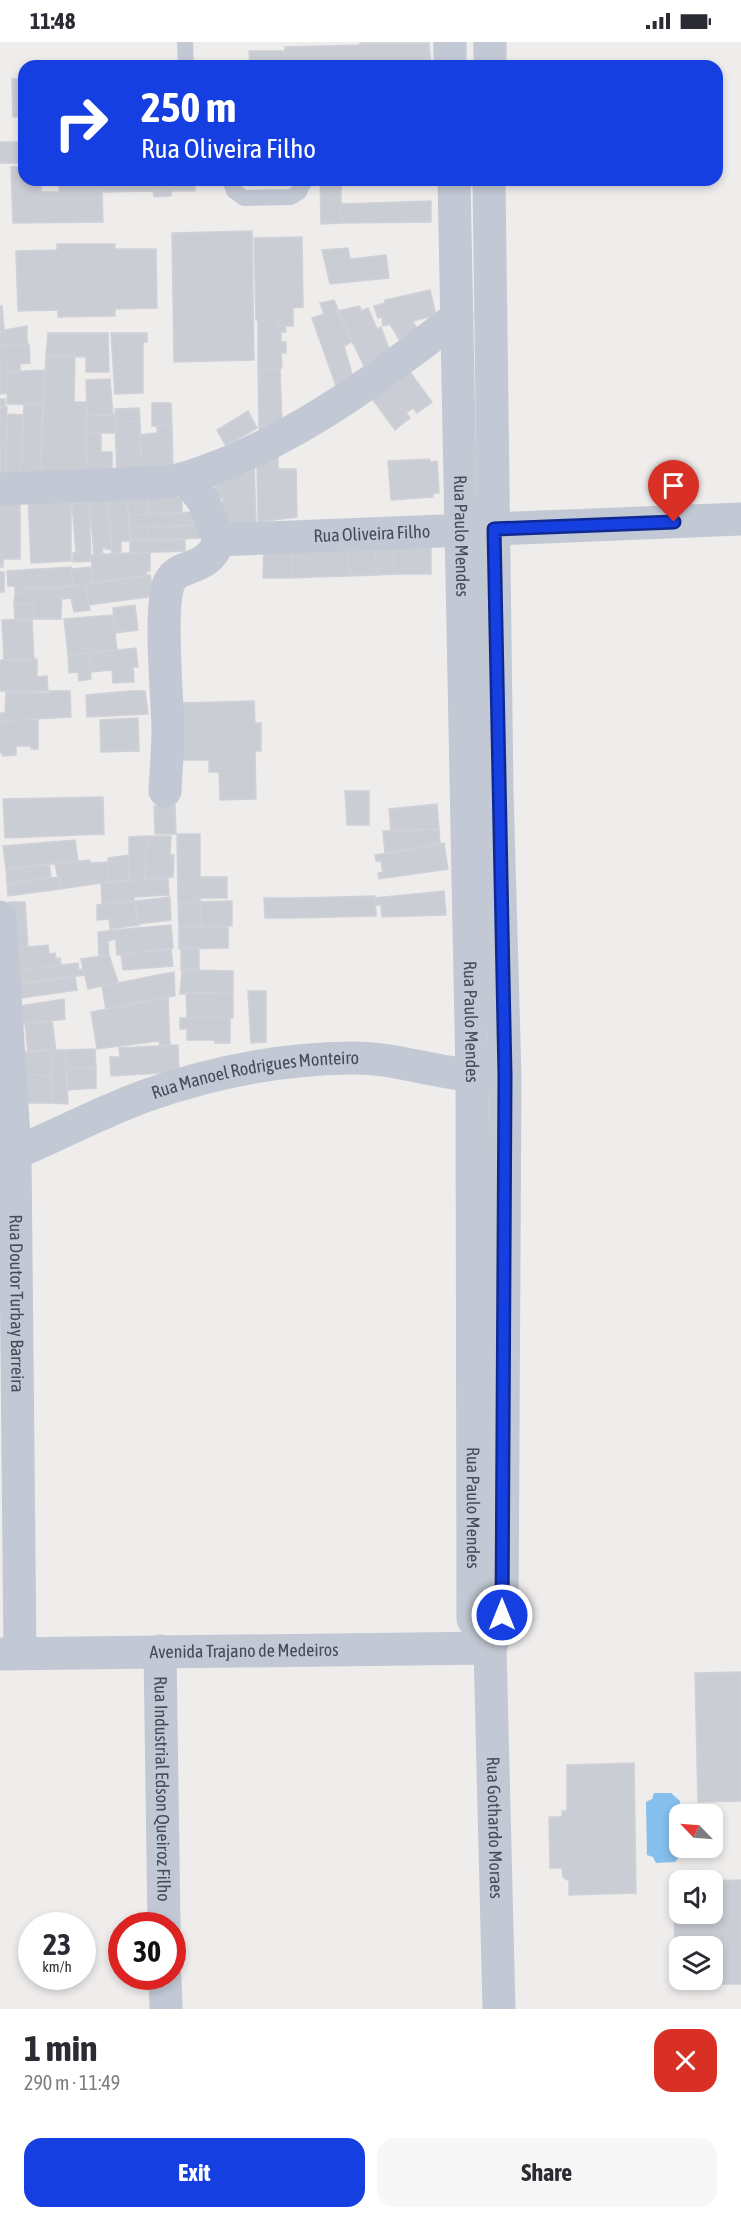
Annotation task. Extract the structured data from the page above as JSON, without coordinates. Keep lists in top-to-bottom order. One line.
{"streets":{"street":["Rua Oliveira Filho","Rua Paulo Mendes","Rua Manoel Rodrigues Monteiro","Rua Doutor Turbay Barreira","Avenida Trajano de Medeiros","Rua Industrial Edson Queiroz Filho","Rua Gothardo Moraes"]},"crossings":[["Rua Oliveira Filho","Rua Paulo Mendes"],["Rua Paulo Mendes","Rua Manoel Rodrigues Monteiro"],["Rua Paulo Mendes","Avenida Trajano de Medeiros"],["Rua Paulo Mendes","Rua Gothardo Moraes"],["Rua Manoel Rodrigues Monteiro","Rua Doutor Turbay Barreira"],["Rua Doutor Turbay Barreira","Avenida Trajano de Medeiros"],["Avenida Trajano de Medeiros","Rua Industrial Edson Queiroz Filho"],["Avenida Trajano de Medeiros","Rua Gothardo Moraes"]],"north":"top left","page":{"status":"11:48","turn":["250 m","Rua Oliveira Filho"],"speed":"23 km/h","limit":"30","heading":["1 min","290 m · 11:49"],"buttons":["Exit","Share"]}}
